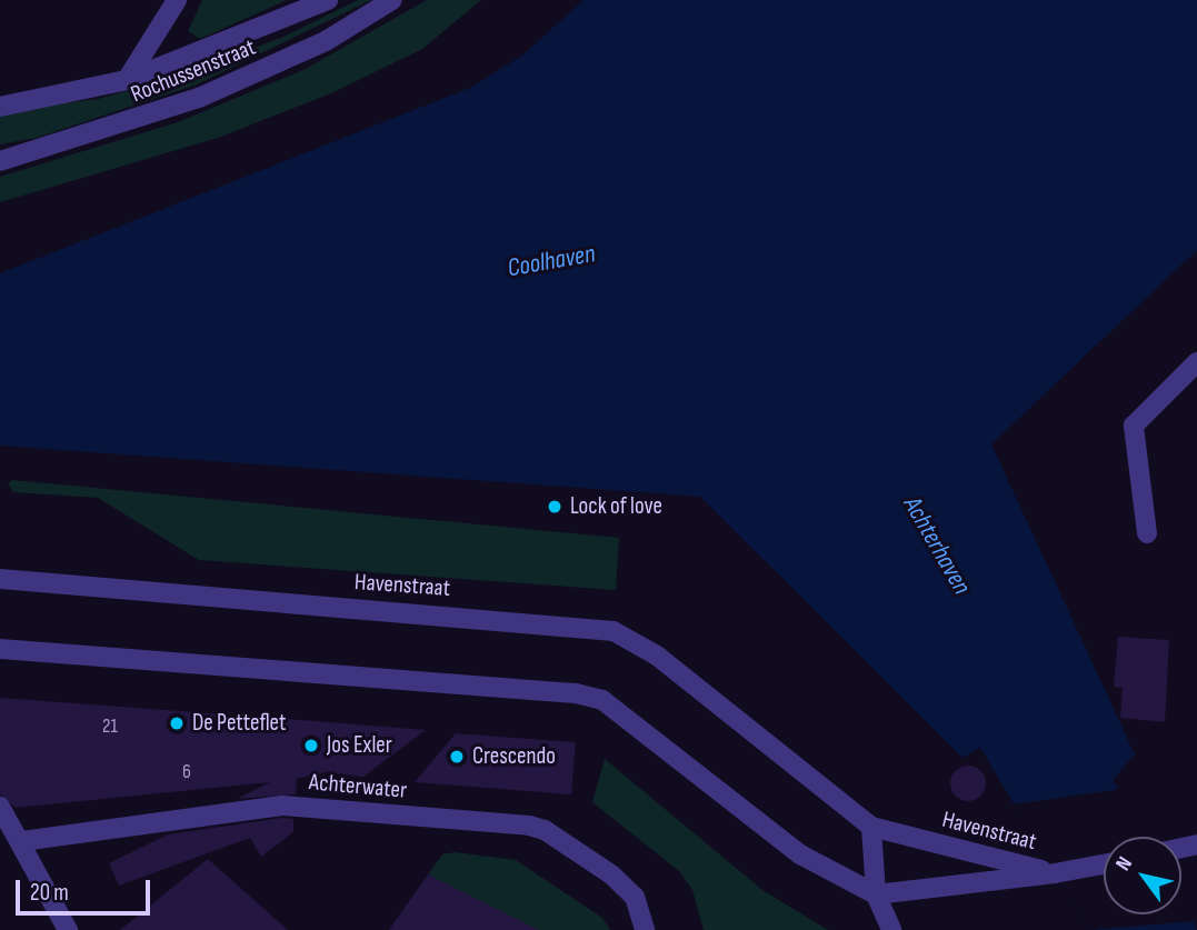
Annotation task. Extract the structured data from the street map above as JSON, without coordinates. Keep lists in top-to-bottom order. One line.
{"streets":{"street":["Rochussenstraat","Havenstraat","Achterwater"]},"water":["Coolhaven","Achterhaven"],"places":["Lock of love","De Petteflet","Jos Exler","Crescendo"],"house_numbers":["21","6"],"scale_bar":"20 m","north":"top left"}
